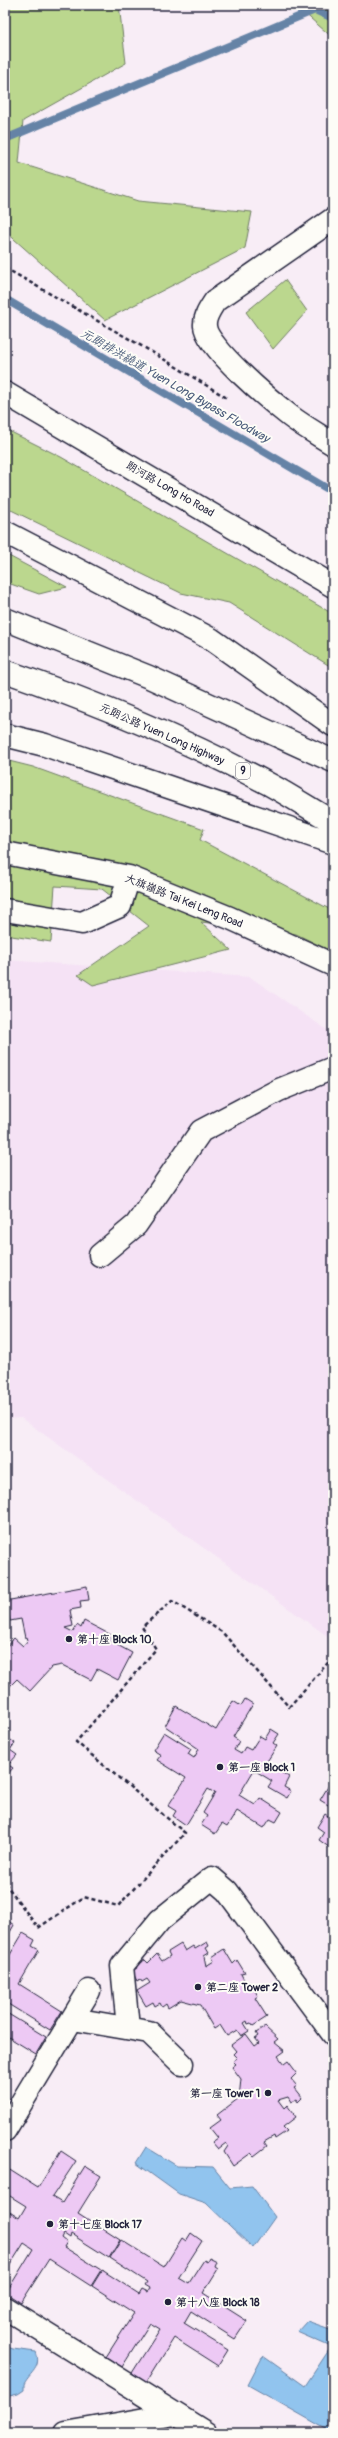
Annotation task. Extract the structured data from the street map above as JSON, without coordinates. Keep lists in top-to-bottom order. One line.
{"streets":{"main road":["朗河路 Long Ho Road","元朗公路 Yuen Long Highway","9","大旗嶺路 Tai Kei Leng Road"]},"water":["元朗排洪繞道 Yuen Long Bypass Floodway"],"places":["第十座 Block 10","第一座 Block 1","第二座 Tower 2","第一座 Tower 1","第十七座 Block 17","第十八座 Block 18"]}
